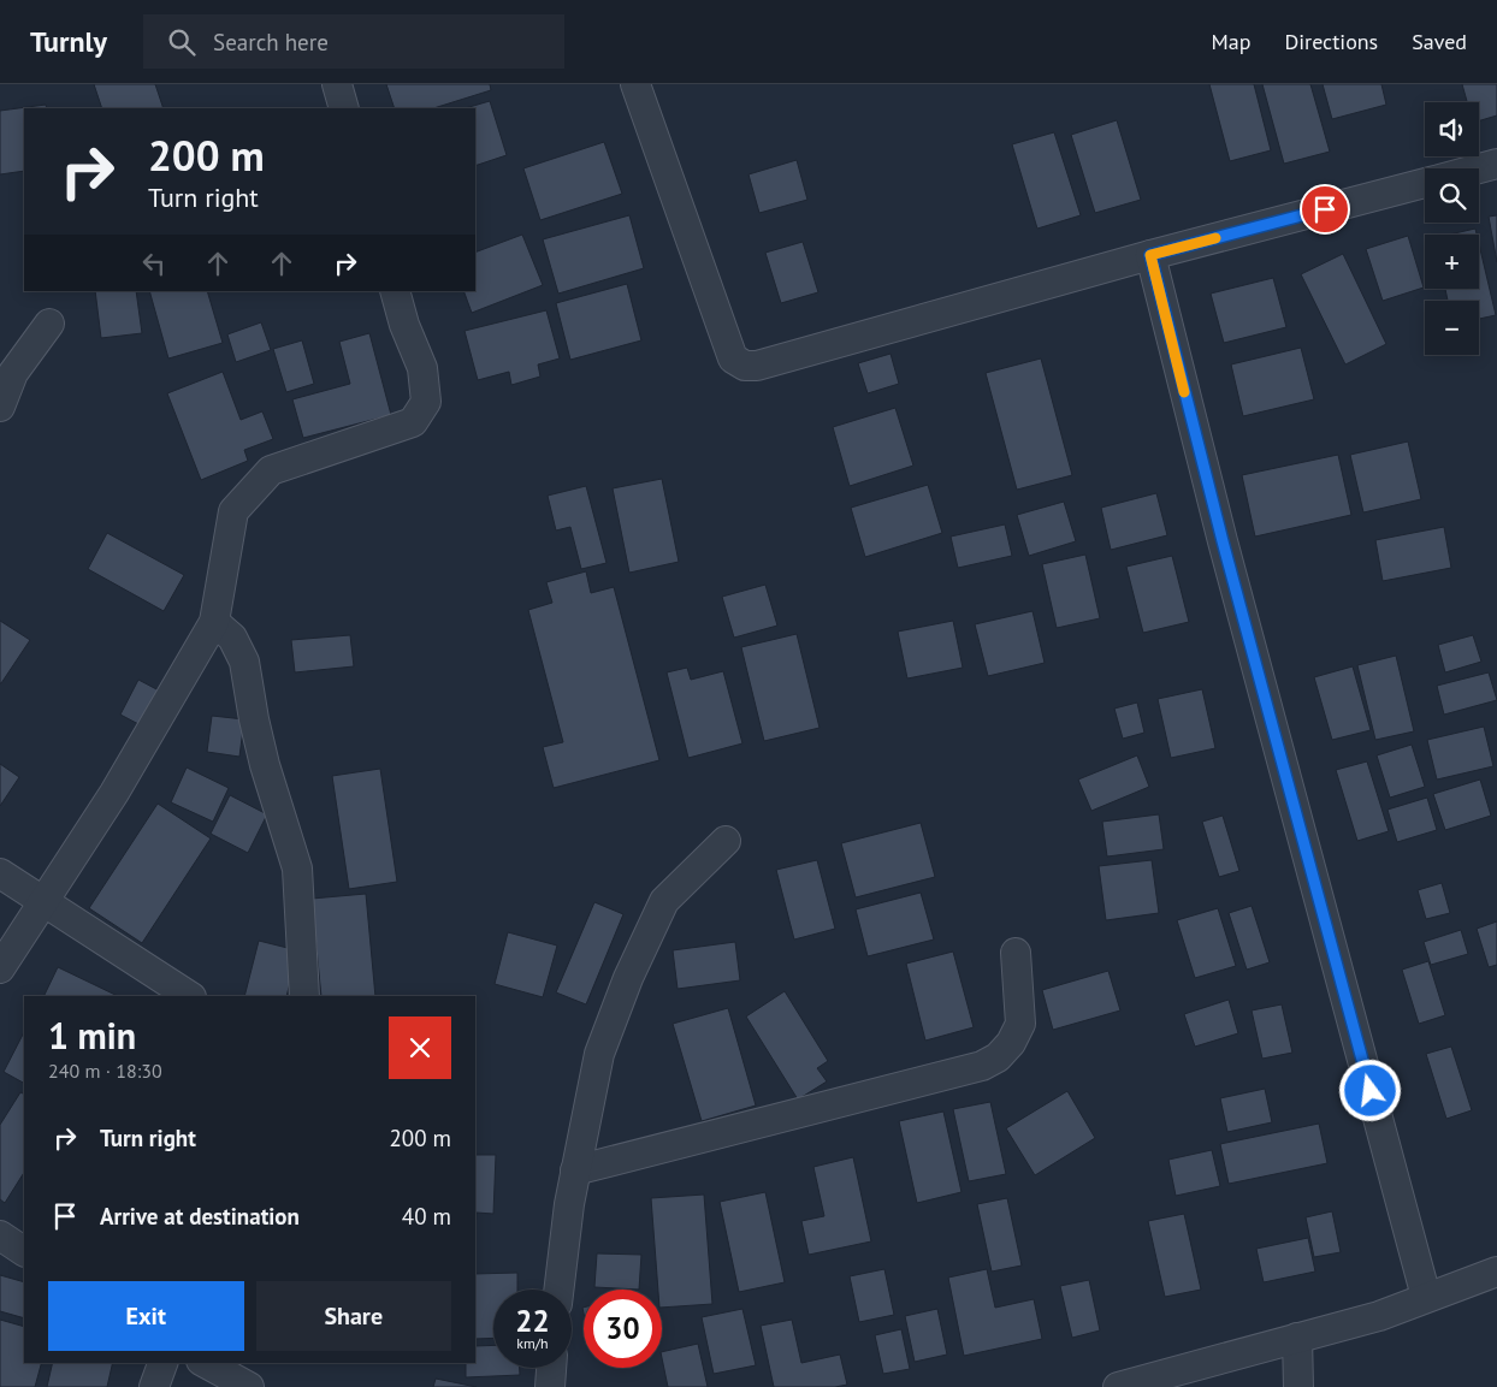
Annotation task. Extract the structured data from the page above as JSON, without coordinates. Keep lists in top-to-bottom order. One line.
{"page":{"header":"Turnly","search":"Search here","nav":["Map","Directions","Saved"],"map_buttons":["+","−"],"turn":["200 m","Turn right"],"heading":["1 min","240 m · 18:30"],"list":[{"name":"Turn right","value":"200 m"},{"name":"Arrive at destination","value":"40 m"}],"buttons":["Exit","Share"],"speed":"22 km/h","limit":"30"}}
